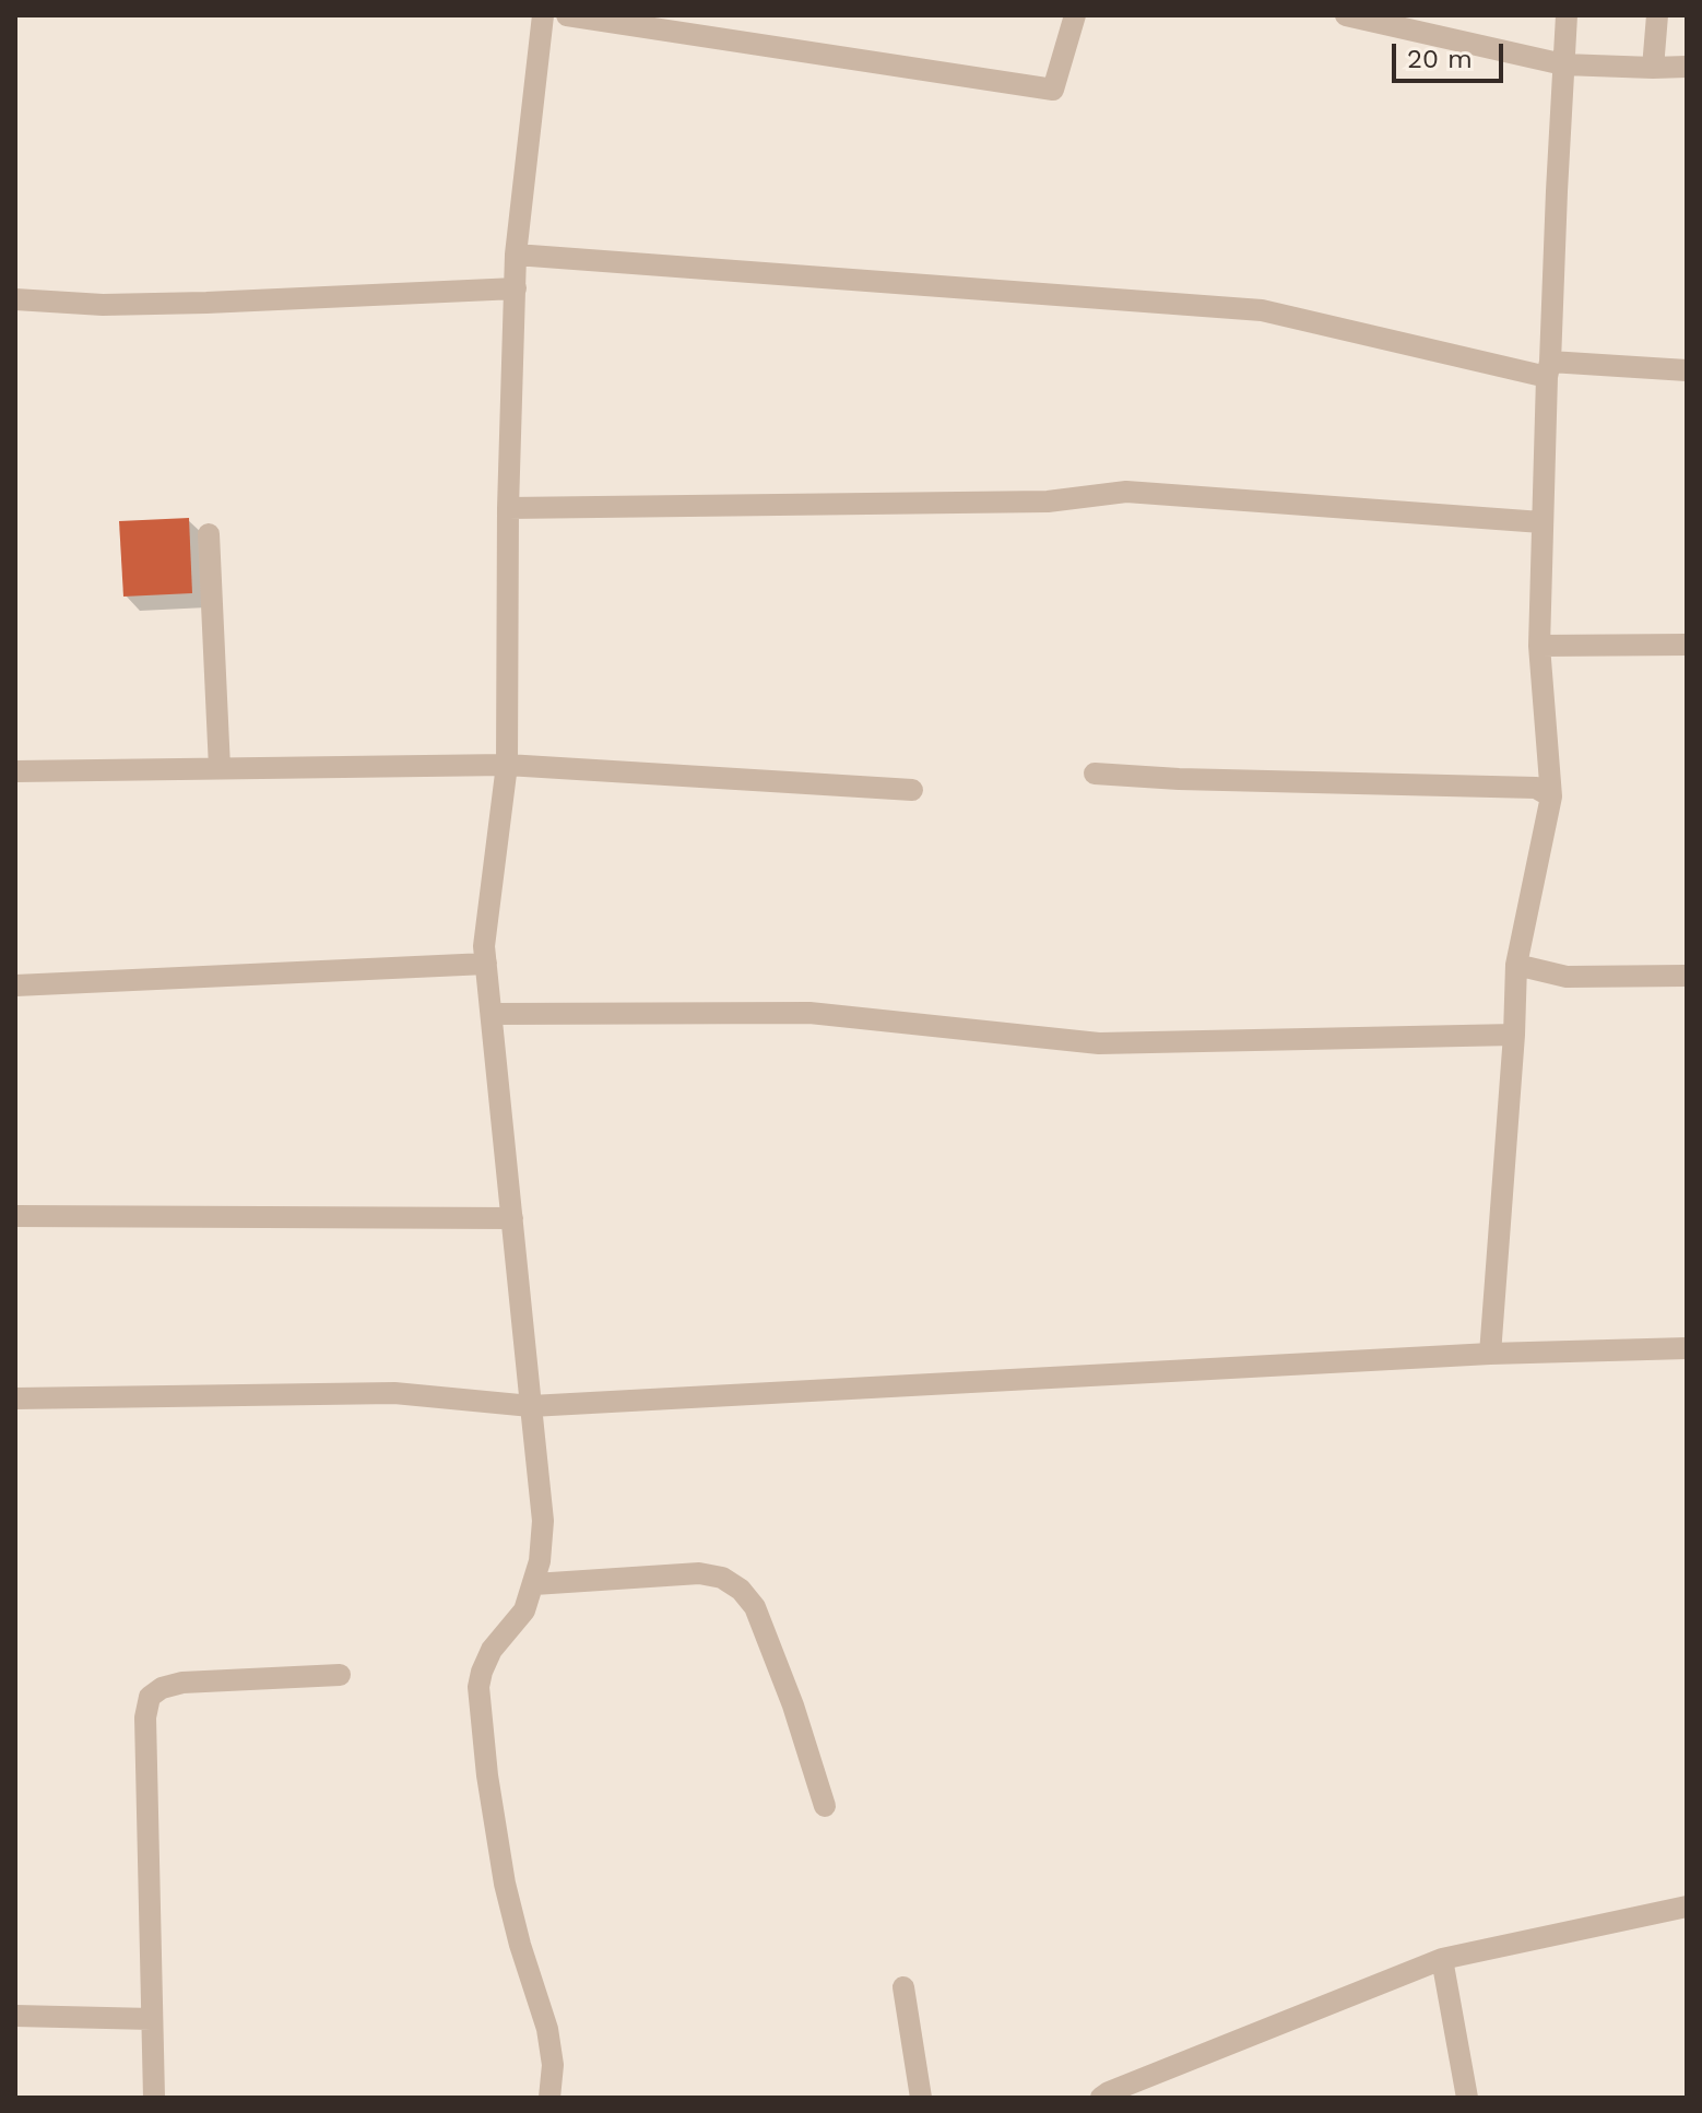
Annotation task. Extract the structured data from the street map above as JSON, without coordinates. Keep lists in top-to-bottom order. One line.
{"scale_bar":"20 m"}
